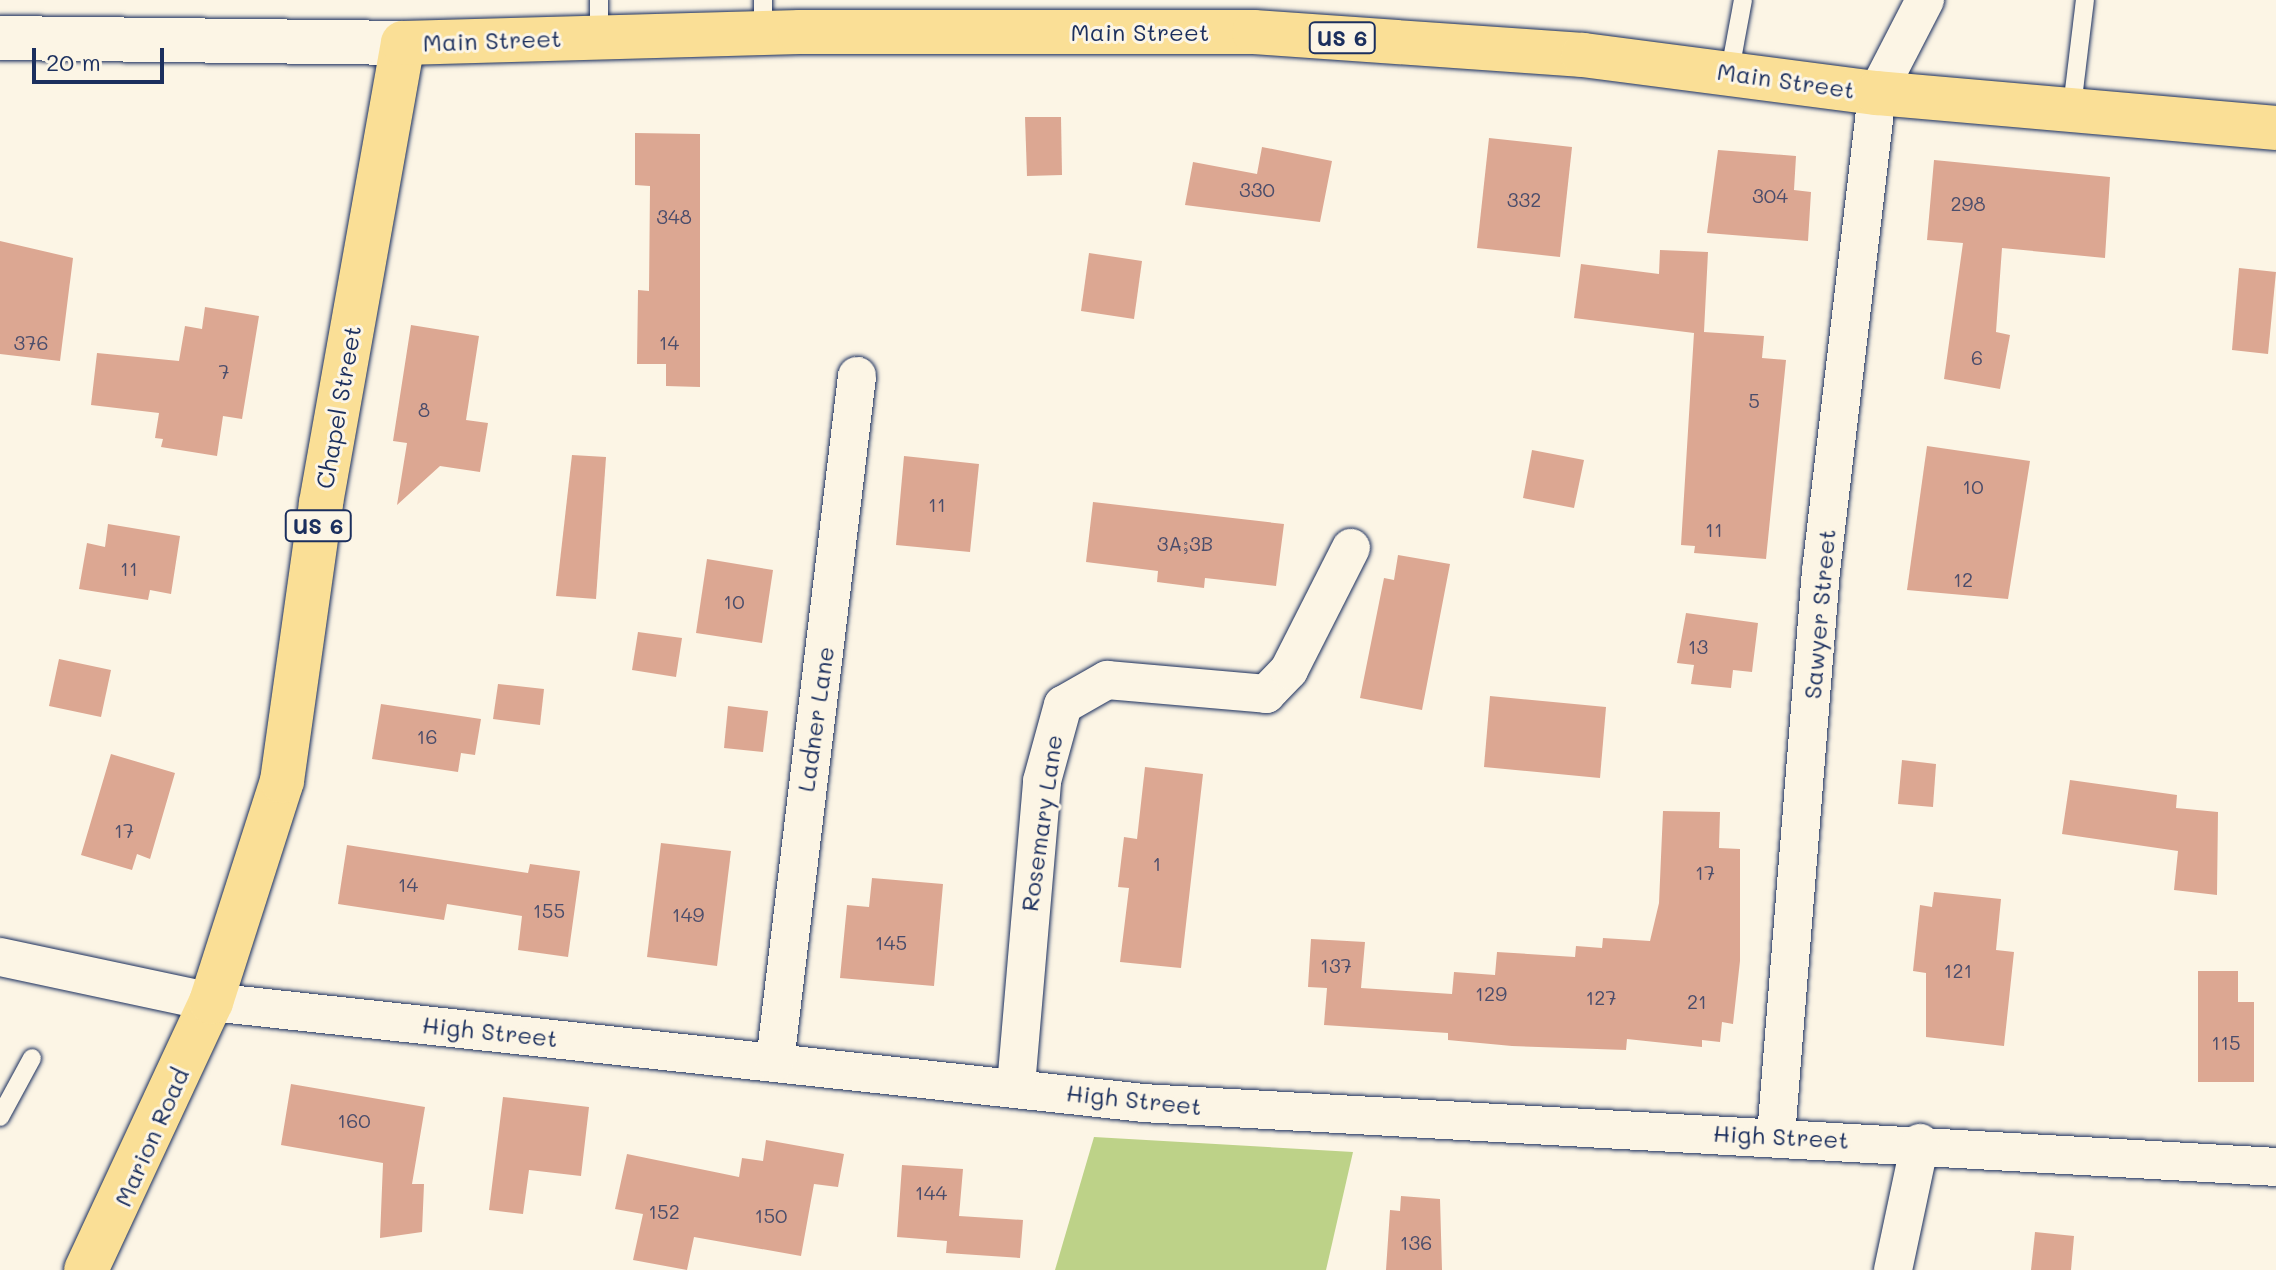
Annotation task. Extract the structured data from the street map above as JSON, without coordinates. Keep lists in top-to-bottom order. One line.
{"streets":{"main road":["Main Street","US 6","Chapel Street","Marion Road"],"street":["Sawyer Street","Ladner Lane","Rosemary Lane","High Street"]},"crossings":[["Main Street","Chapel Street"],["Main Street","Sawyer Street"],["Chapel Street","High Street"],["Chapel Street","Marion Road"],["Sawyer Street","High Street"],["Ladner Lane","High Street"],["Rosemary Lane","High Street"],["High Street","Marion Road"]],"house_numbers":["330","304","332","298","348","376","14","6","7","5","8","10","11","11","3A;3B","11","12","10","13","16","17","1","17","14","155","149","145","137","121","129","127","21","115","160","144","152","150","136"],"scale_bar":"20 m"}
